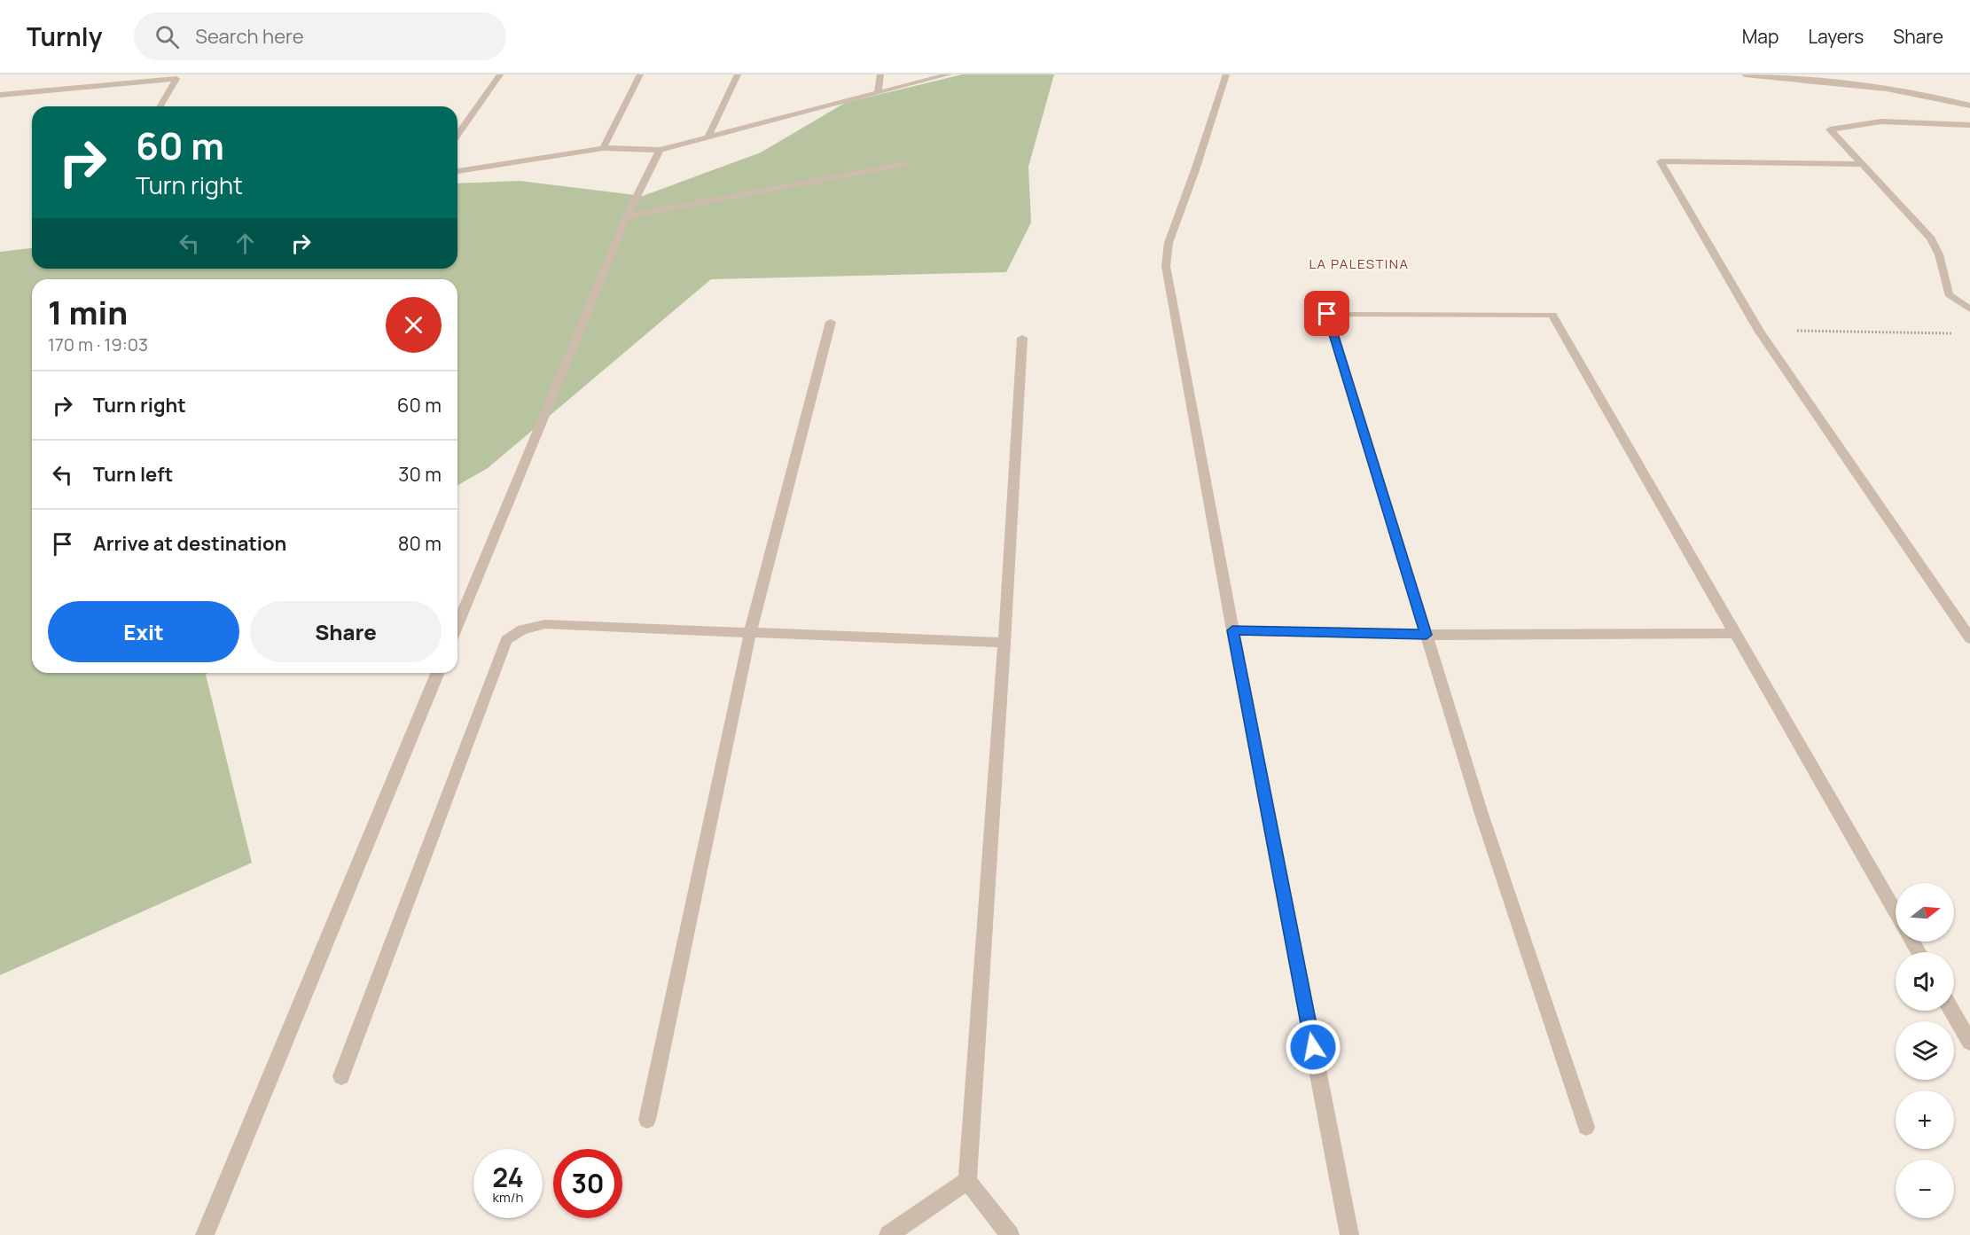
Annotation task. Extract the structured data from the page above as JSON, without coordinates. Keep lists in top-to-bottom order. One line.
{"districts":["LA PALESTINA"],"north":"right","page":{"header":"Turnly","search":"Search here","nav":["Map","Layers","Share"],"turn":["60 m","Turn right"],"heading":["1 min","170 m · 19:03"],"list":[{"name":"Turn right","value":"60 m"},{"name":"Turn left","value":"30 m"},{"name":"Arrive at destination","value":"80 m"}],"buttons":["Exit","Share"],"map_buttons":["+","−"],"speed":"24 km/h","limit":"30"}}
